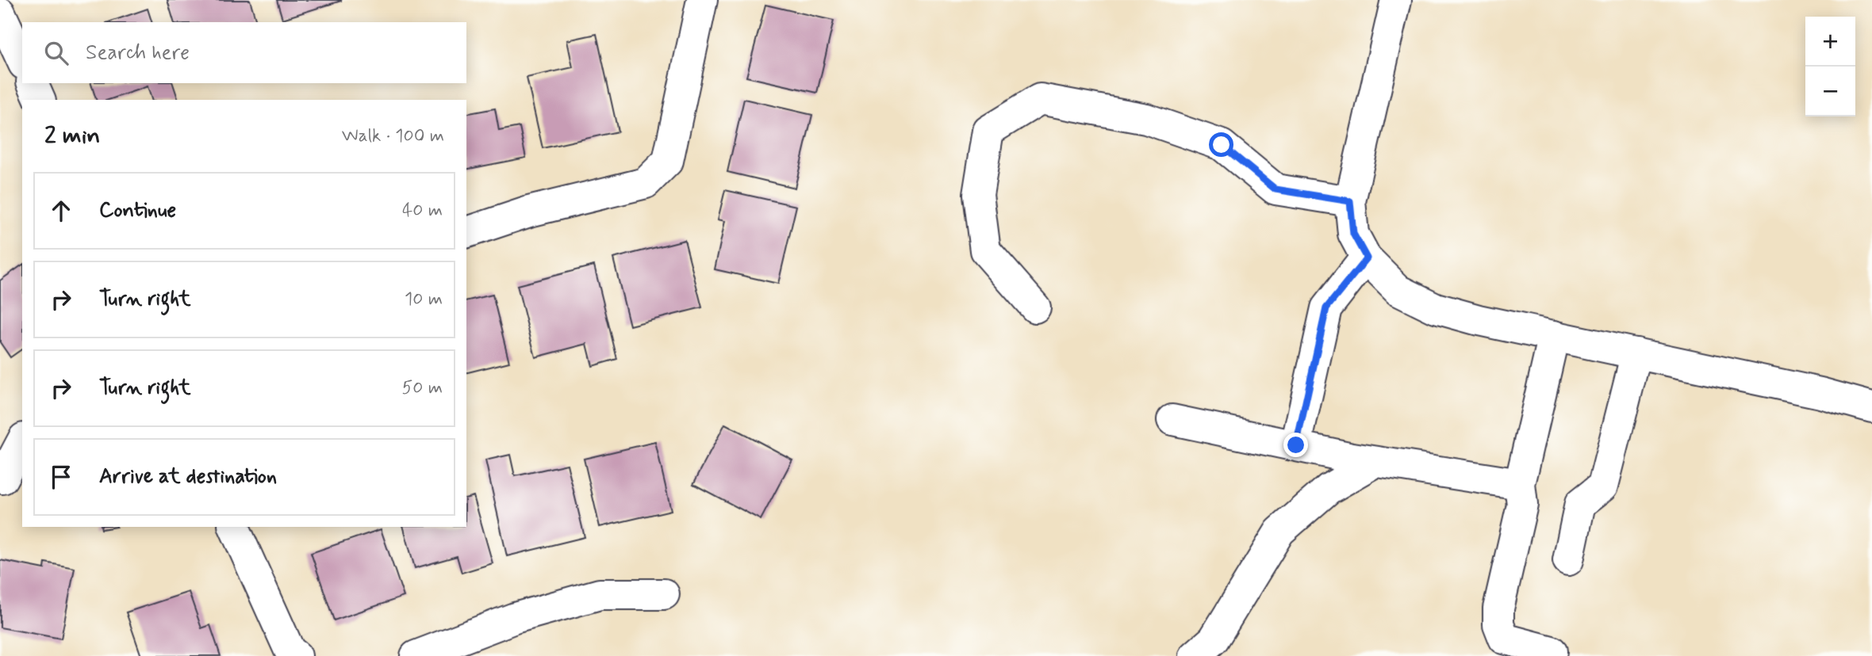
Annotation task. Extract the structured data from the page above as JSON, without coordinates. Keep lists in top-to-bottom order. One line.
{"page":{"map_buttons":["+","−"],"search":"Search here","heading":["2 min","Walk · 100 m"],"list":[["Continue","40 m"],["Turn right","10 m"],["Turn right","50 m"],"Arrive at destination"]}}
